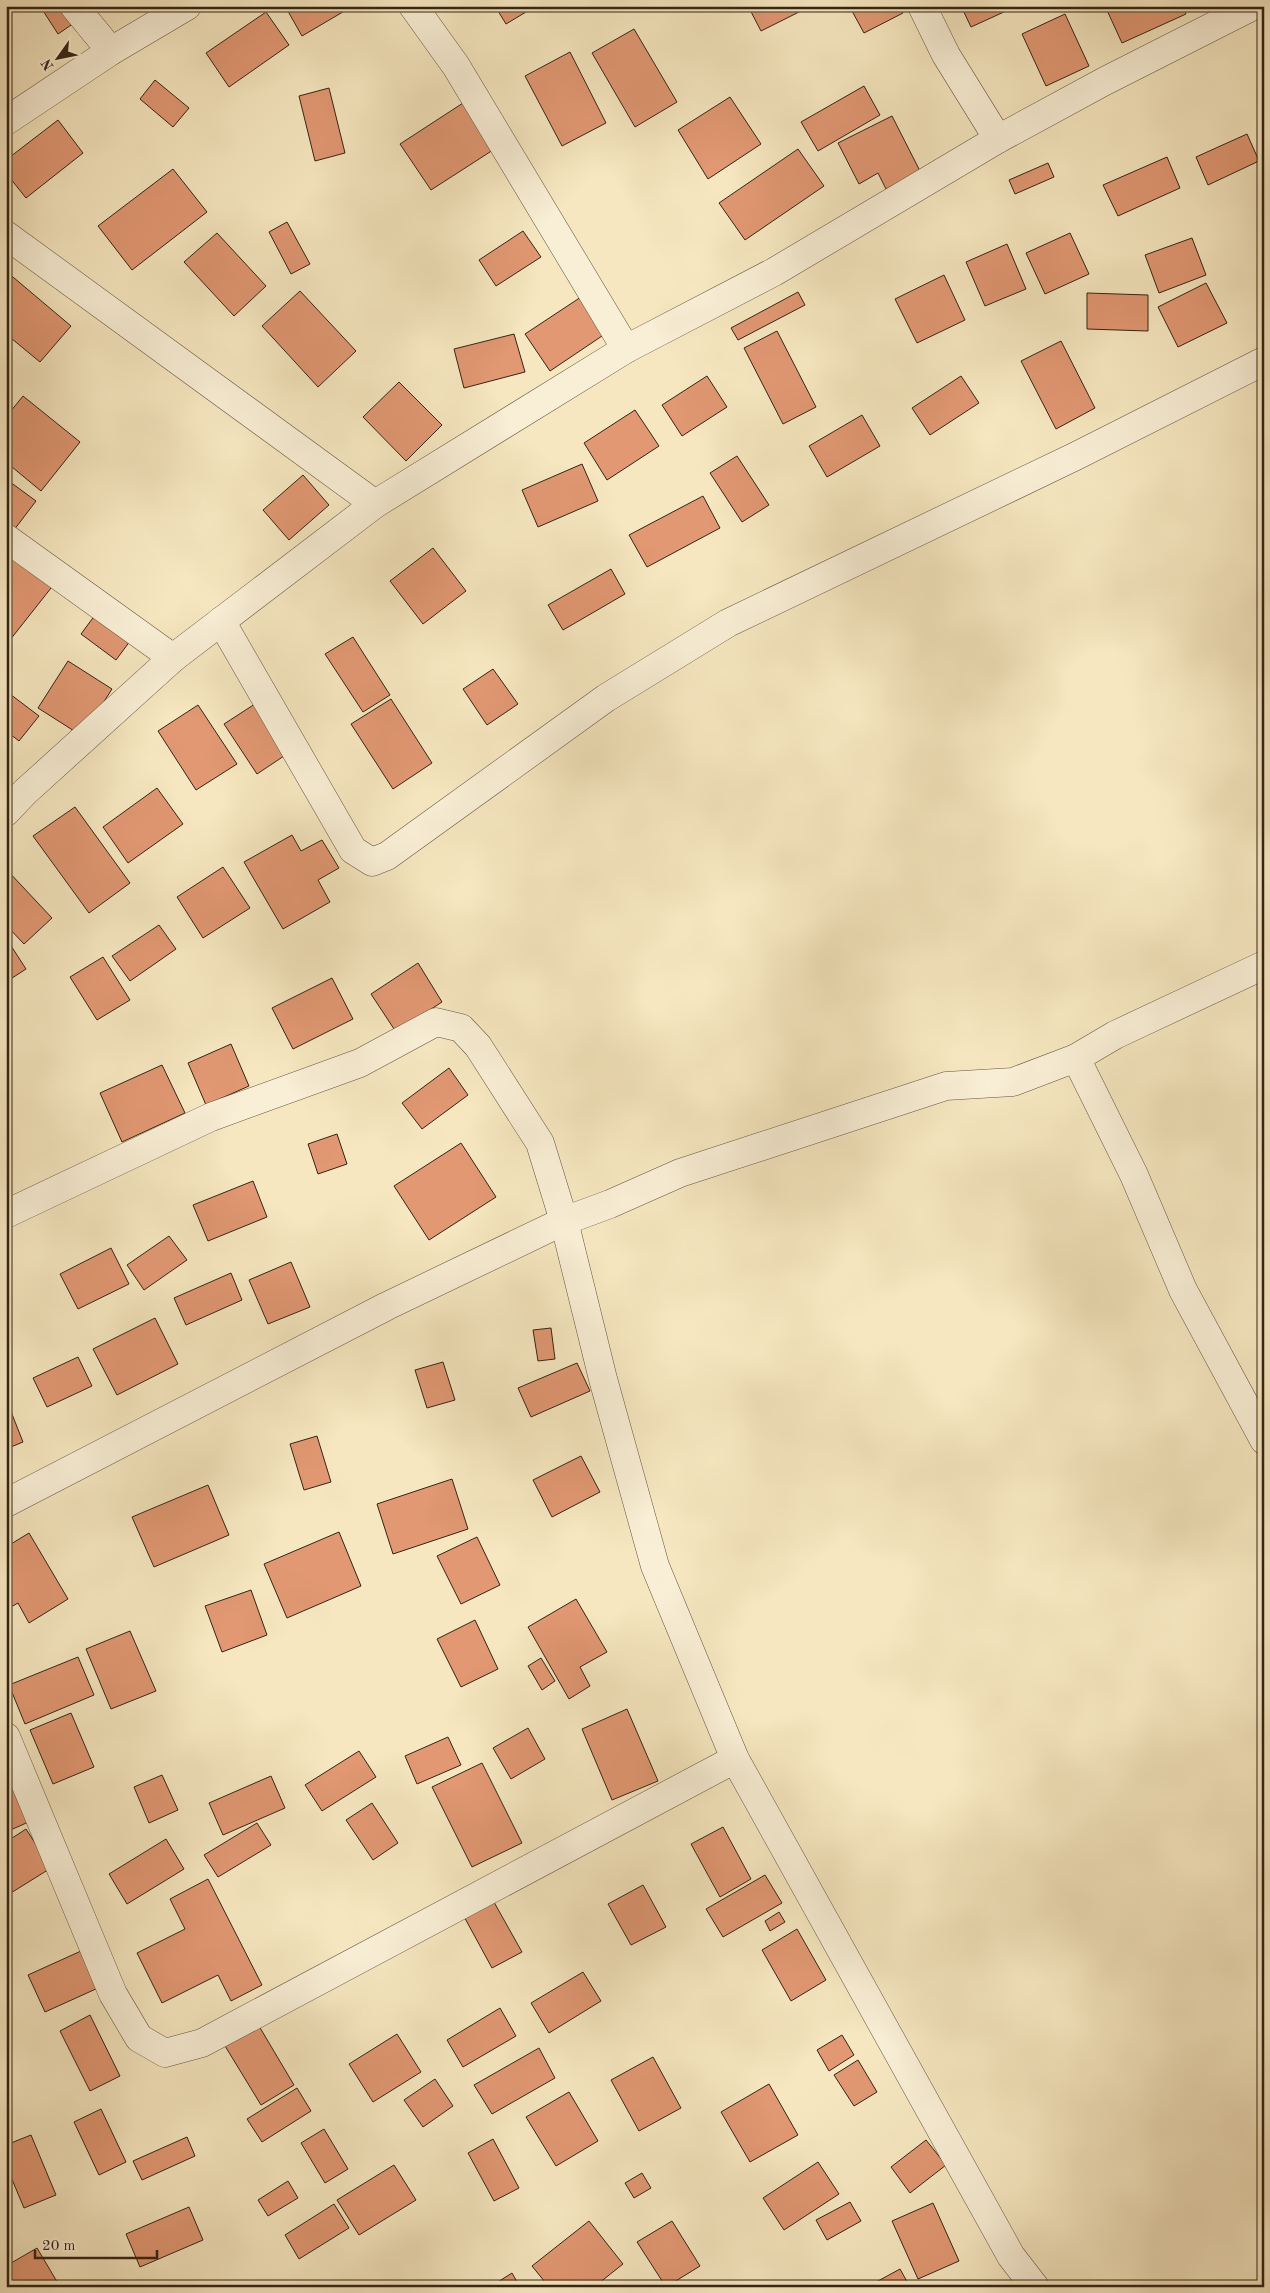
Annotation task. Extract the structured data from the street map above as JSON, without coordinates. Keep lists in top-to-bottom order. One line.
{"scale_bar":"20 m","north":"bottom left"}
